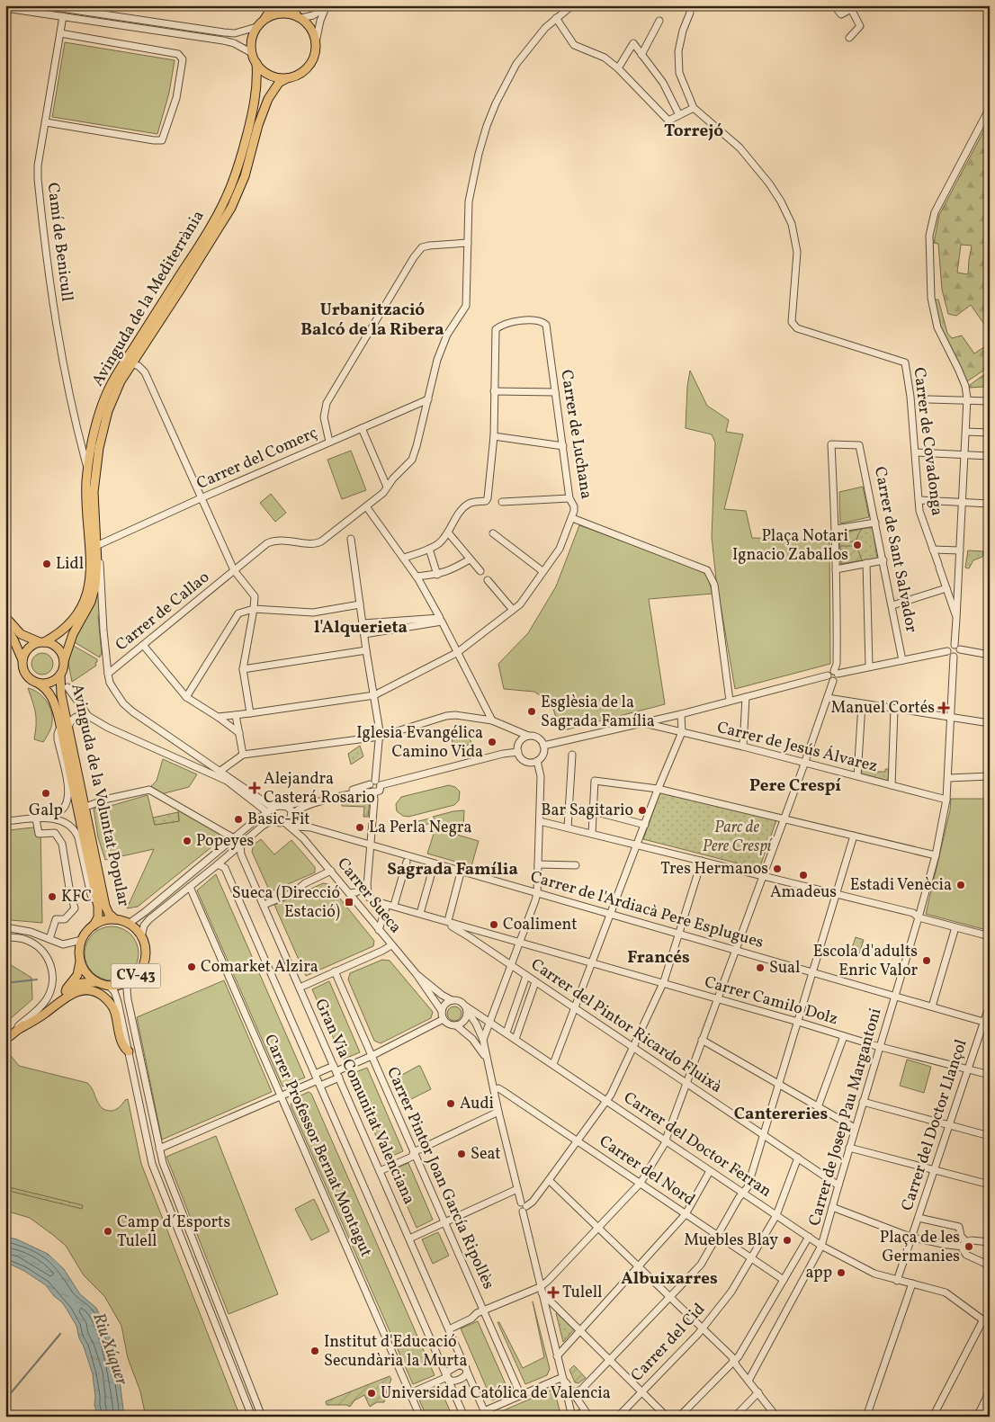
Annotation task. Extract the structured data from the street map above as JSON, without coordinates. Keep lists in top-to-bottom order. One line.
{"streets":{"main road":["Avinguda de la Mediterrània","Avinguda de la Voluntat Popular","CV-43"],"street":["Camí de Benicull","Carrer de Luchana","Carrer de Covadonga","Carrer del Comerç","Carrer de Sant Salvador","Carrer de Callao","Carrer de Jesús Álvarez","Carrer Sueca","Carrer de l'Ardiacà Pere Esplugues","Carrer Camilo Dolz","Carrer del Pintor Ricardo Fluixà","Gran Via Comunitat Valenciana","Carrer de Josep Pau Margantoni","Carrer del Doctor Llançol","Carrer del Doctor Ferran","Carrer Professor Bernat Montagut","Carrer del Nord","Carrer Pintor Joan García Ripollès","Carrer del Cid"]},"crossings":[["Camí de Benicull","Avinguda de la Mediterrània"],["Avinguda de la Mediterrània","Avinguda de la Voluntat Popular"],["Carrer del Comerç","Carrer de Callao"],["Carrer de Jesús Álvarez","Carrer de Josep Pau Margantoni"],["Avinguda de la Voluntat Popular","CV-43"],["Carrer Sueca","Carrer de l'Ardiacà Pere Esplugues"],["Carrer Sueca","Carrer del Doctor Ferran"],["Carrer de l'Ardiacà Pere Esplugues","Carrer de Josep Pau Margantoni"],["Carrer de l'Ardiacà Pere Esplugues","Carrer del Doctor Llançol"],["Carrer Camilo Dolz","Carrer del Pintor Ricardo Fluixà"],["Carrer Camilo Dolz","Carrer de Josep Pau Margantoni"],["Carrer Camilo Dolz","Carrer del Doctor Llançol"],["Carrer del Pintor Ricardo Fluixà","Carrer de Josep Pau Margantoni"],["Carrer del Pintor Ricardo Fluixà","Carrer del Cid"],["Carrer de Josep Pau Margantoni","Carrer del Doctor Ferran"],["Carrer del Doctor Llançol","Carrer del Doctor Ferran"],["Carrer del Doctor Ferran","Carrer del Cid"],["Carrer del Nord","Carrer del Cid"]],"districts":["Torrejó","Urbanització Balcó de la Ribera","l'Alquerieta","Pere Crespí","Sagrada Família","Francés","Cantereries","Albuixarres"],"water":["Riu Xúquer"],"parks":["Parc de Pere Crespí"],"places":{"other":["Plaça Notari Ignacio Zaballos","Lidl","Esglèsia de la Sagrada Família","Iglesia Evangélica Camino Vida","Galp","Bar Sagitario","Basic-Fit","La Perla Negra","Popeyes","Tres Hermanos","Amadeus","Estadi Venècia","KFC","Coaliment","Escola d'adults Enric Valor","Comarket Alzira","Sual","Audi","Seat","Camp d´Esports Tulell","Muebles Blay","Plaça de les Germanies","app","Institut d'Educació Secundària la Murta","Universidad Católica de Valencia"],"health":["Manuel Cortés","Alejandra Casterá Rosario","Tulell"],"transit":["Sueca (Direcció Estació)"]}}
